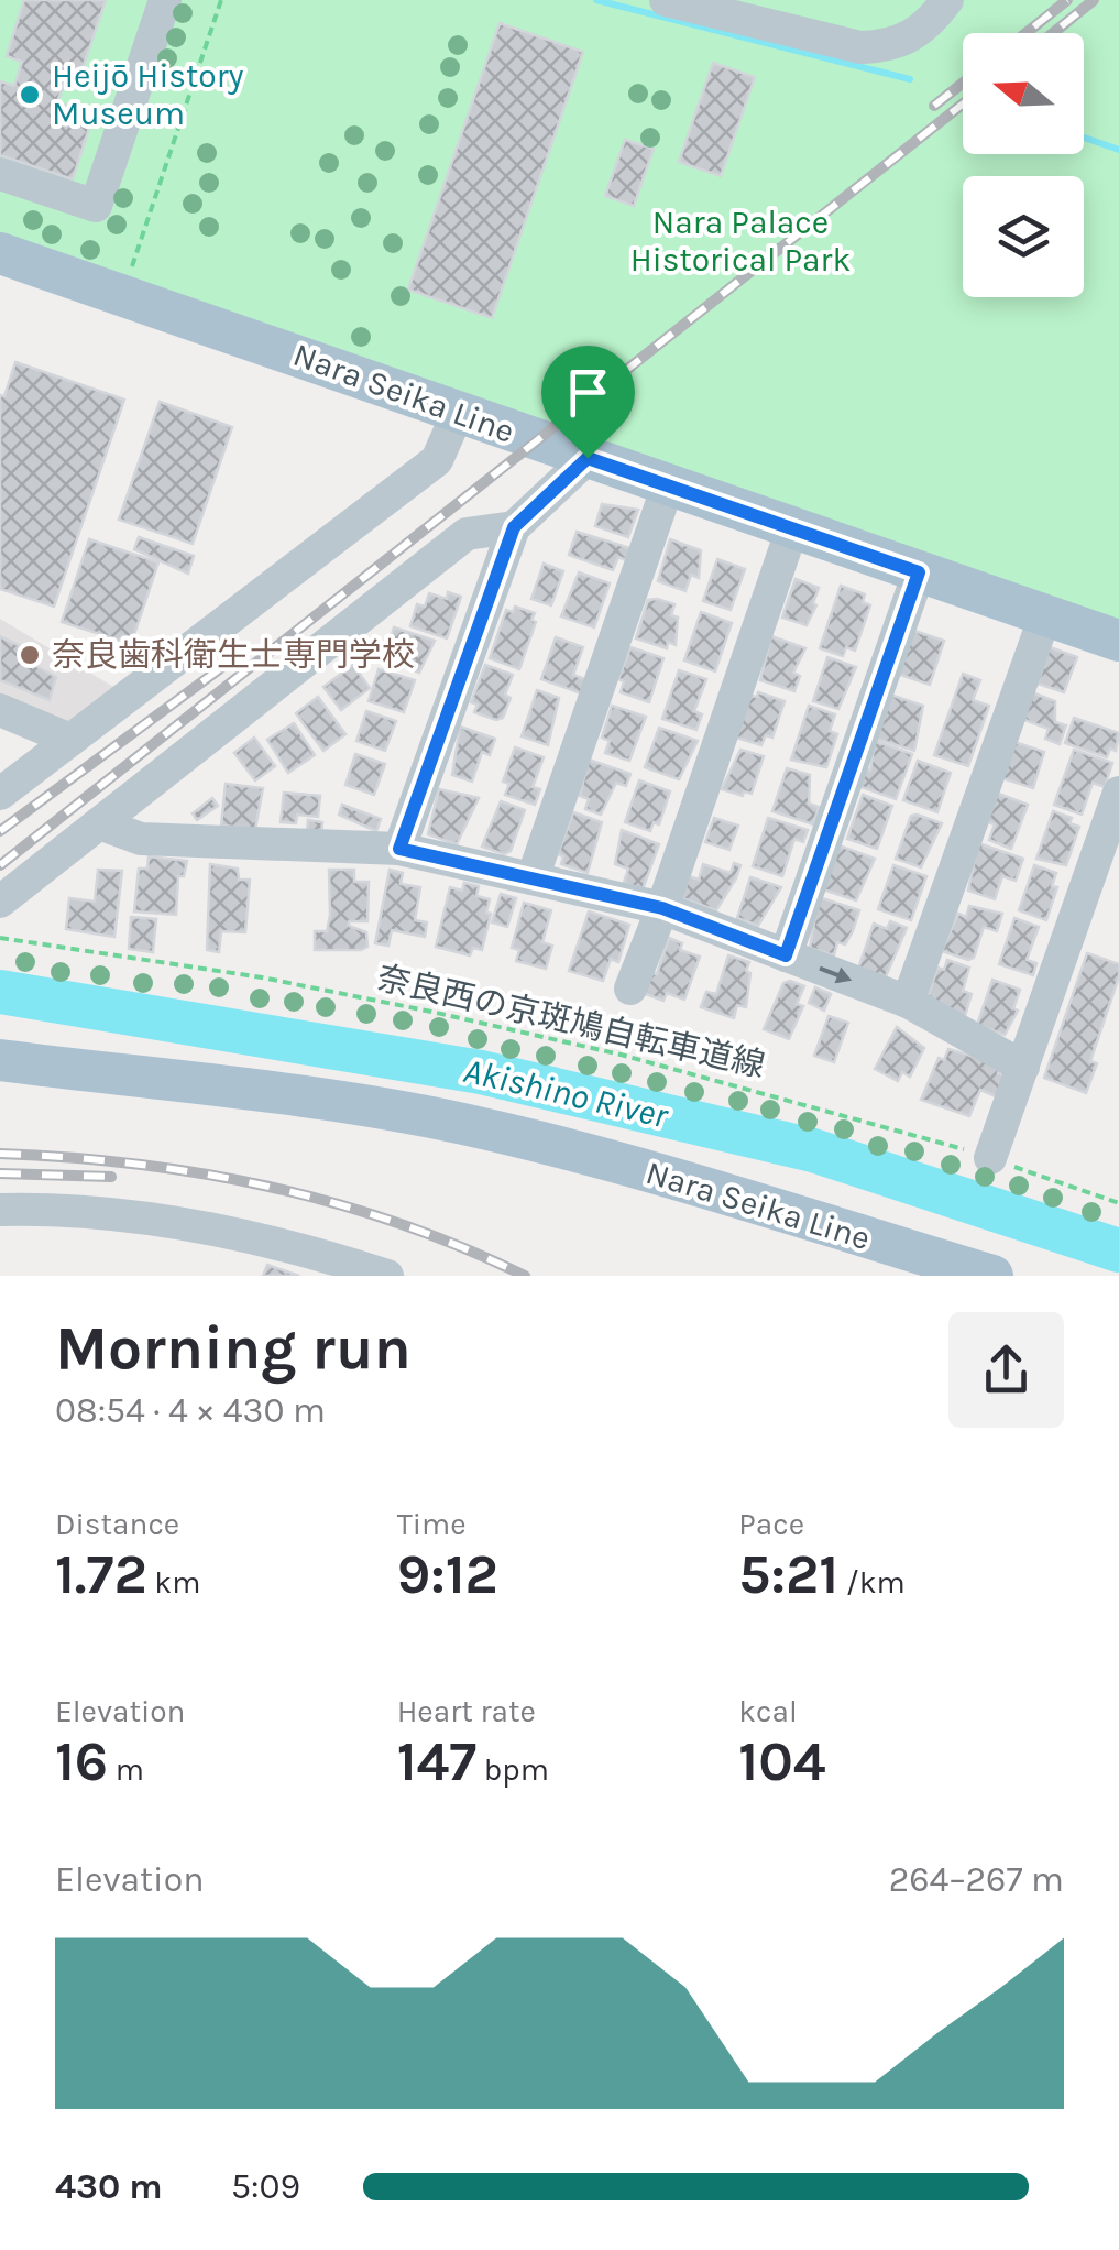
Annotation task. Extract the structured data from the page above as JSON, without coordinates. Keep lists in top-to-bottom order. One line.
{"streets":{"main road":["Nara Seika Line"],"path":["奈良西の京斑鳩自転車道線"]},"water":["Akishino River"],"parks":["Nara Palace Historical Park"],"places":["Heijō History Museum","奈良歯科衛生士専門学校"],"north":"left","page":{"heading":["Morning run","08:54 · 4 × 430 m"],"stats":[["Distance","1.72 km"],["Time","9:12"],["Pace","5:21 /km"],["Elevation","16 m"],["Heart rate","147 bpm"],["kcal","104"]],"chart":["Elevation","264–267 m"],"list":[{"name":"430 m","note":"5:09"}]}}
